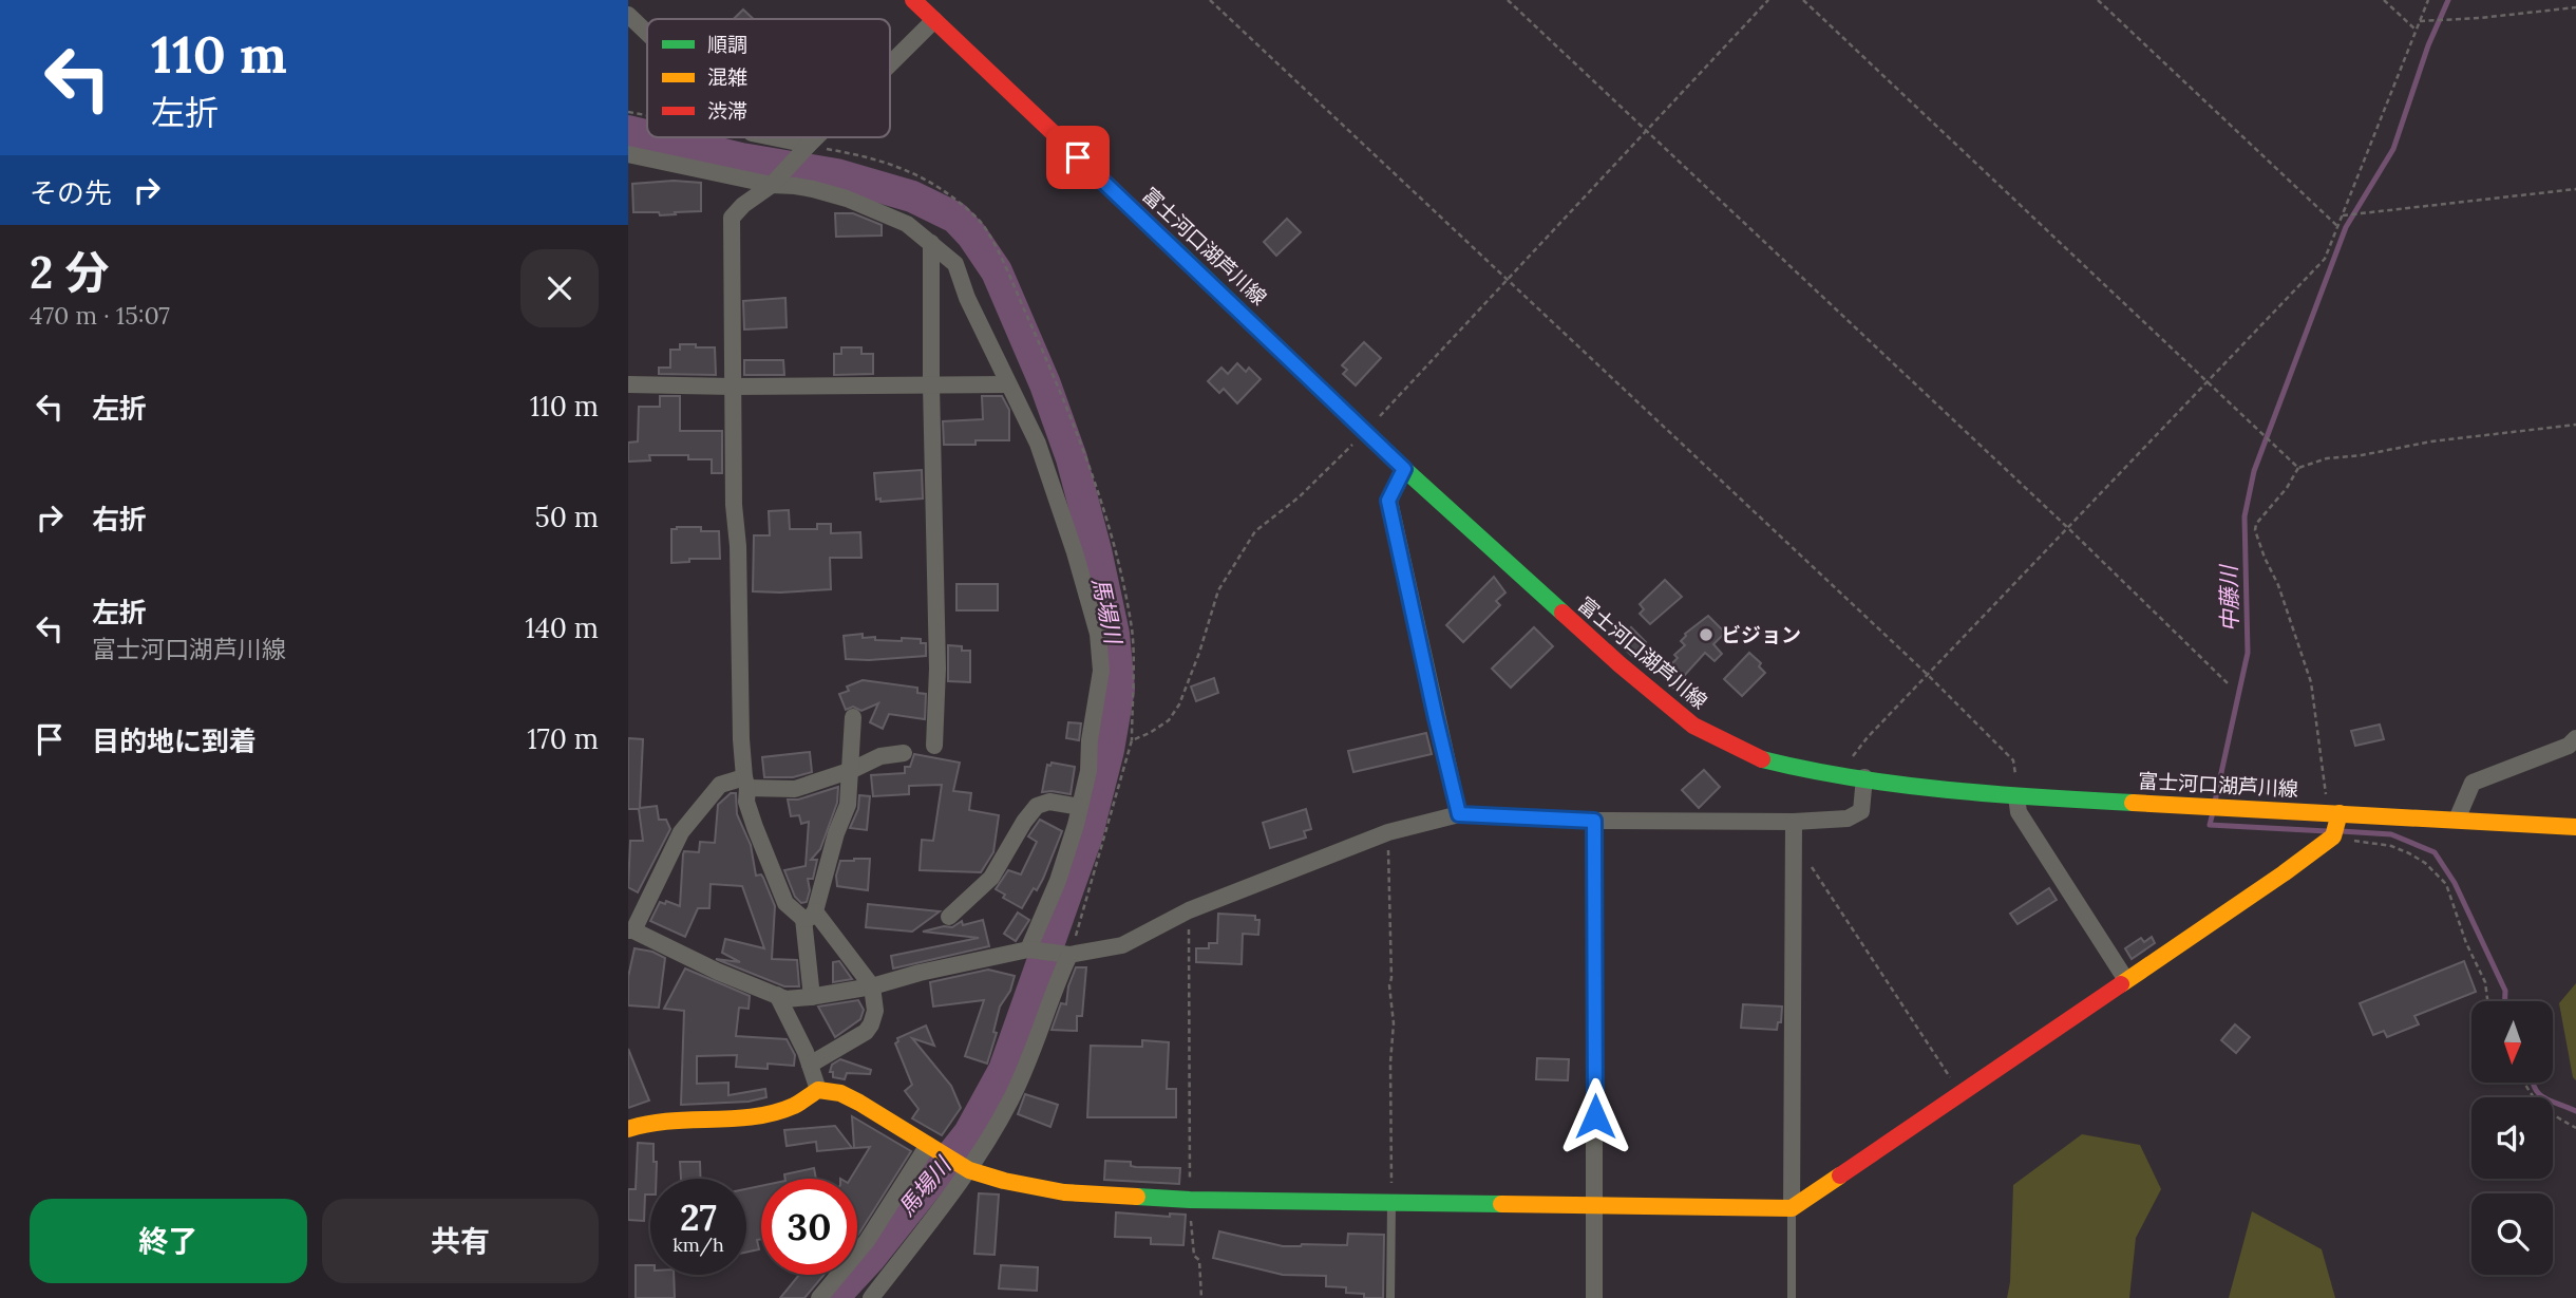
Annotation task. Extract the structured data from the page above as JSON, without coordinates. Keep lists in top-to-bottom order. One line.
{"streets":{"main road":["富士河口湖芦川線"]},"water":["中藤川","馬場川"],"places":["ビジョン"],"legend":["順調","混雑","渋滞"],"north":"bottom","page":{"turn":["110 m","左折"],"then":"その先","heading":["2 分","470 m · 15:07"],"list":[{"name":"左折","value":"110 m"},{"name":"右折","value":"50 m"},{"name":"左折","note":"富士河口湖芦川線","value":"140 m"},{"name":"目的地に到着","value":"170 m"}],"speed":"27 km/h","limit":"30","buttons":["終了","共有"]}}
